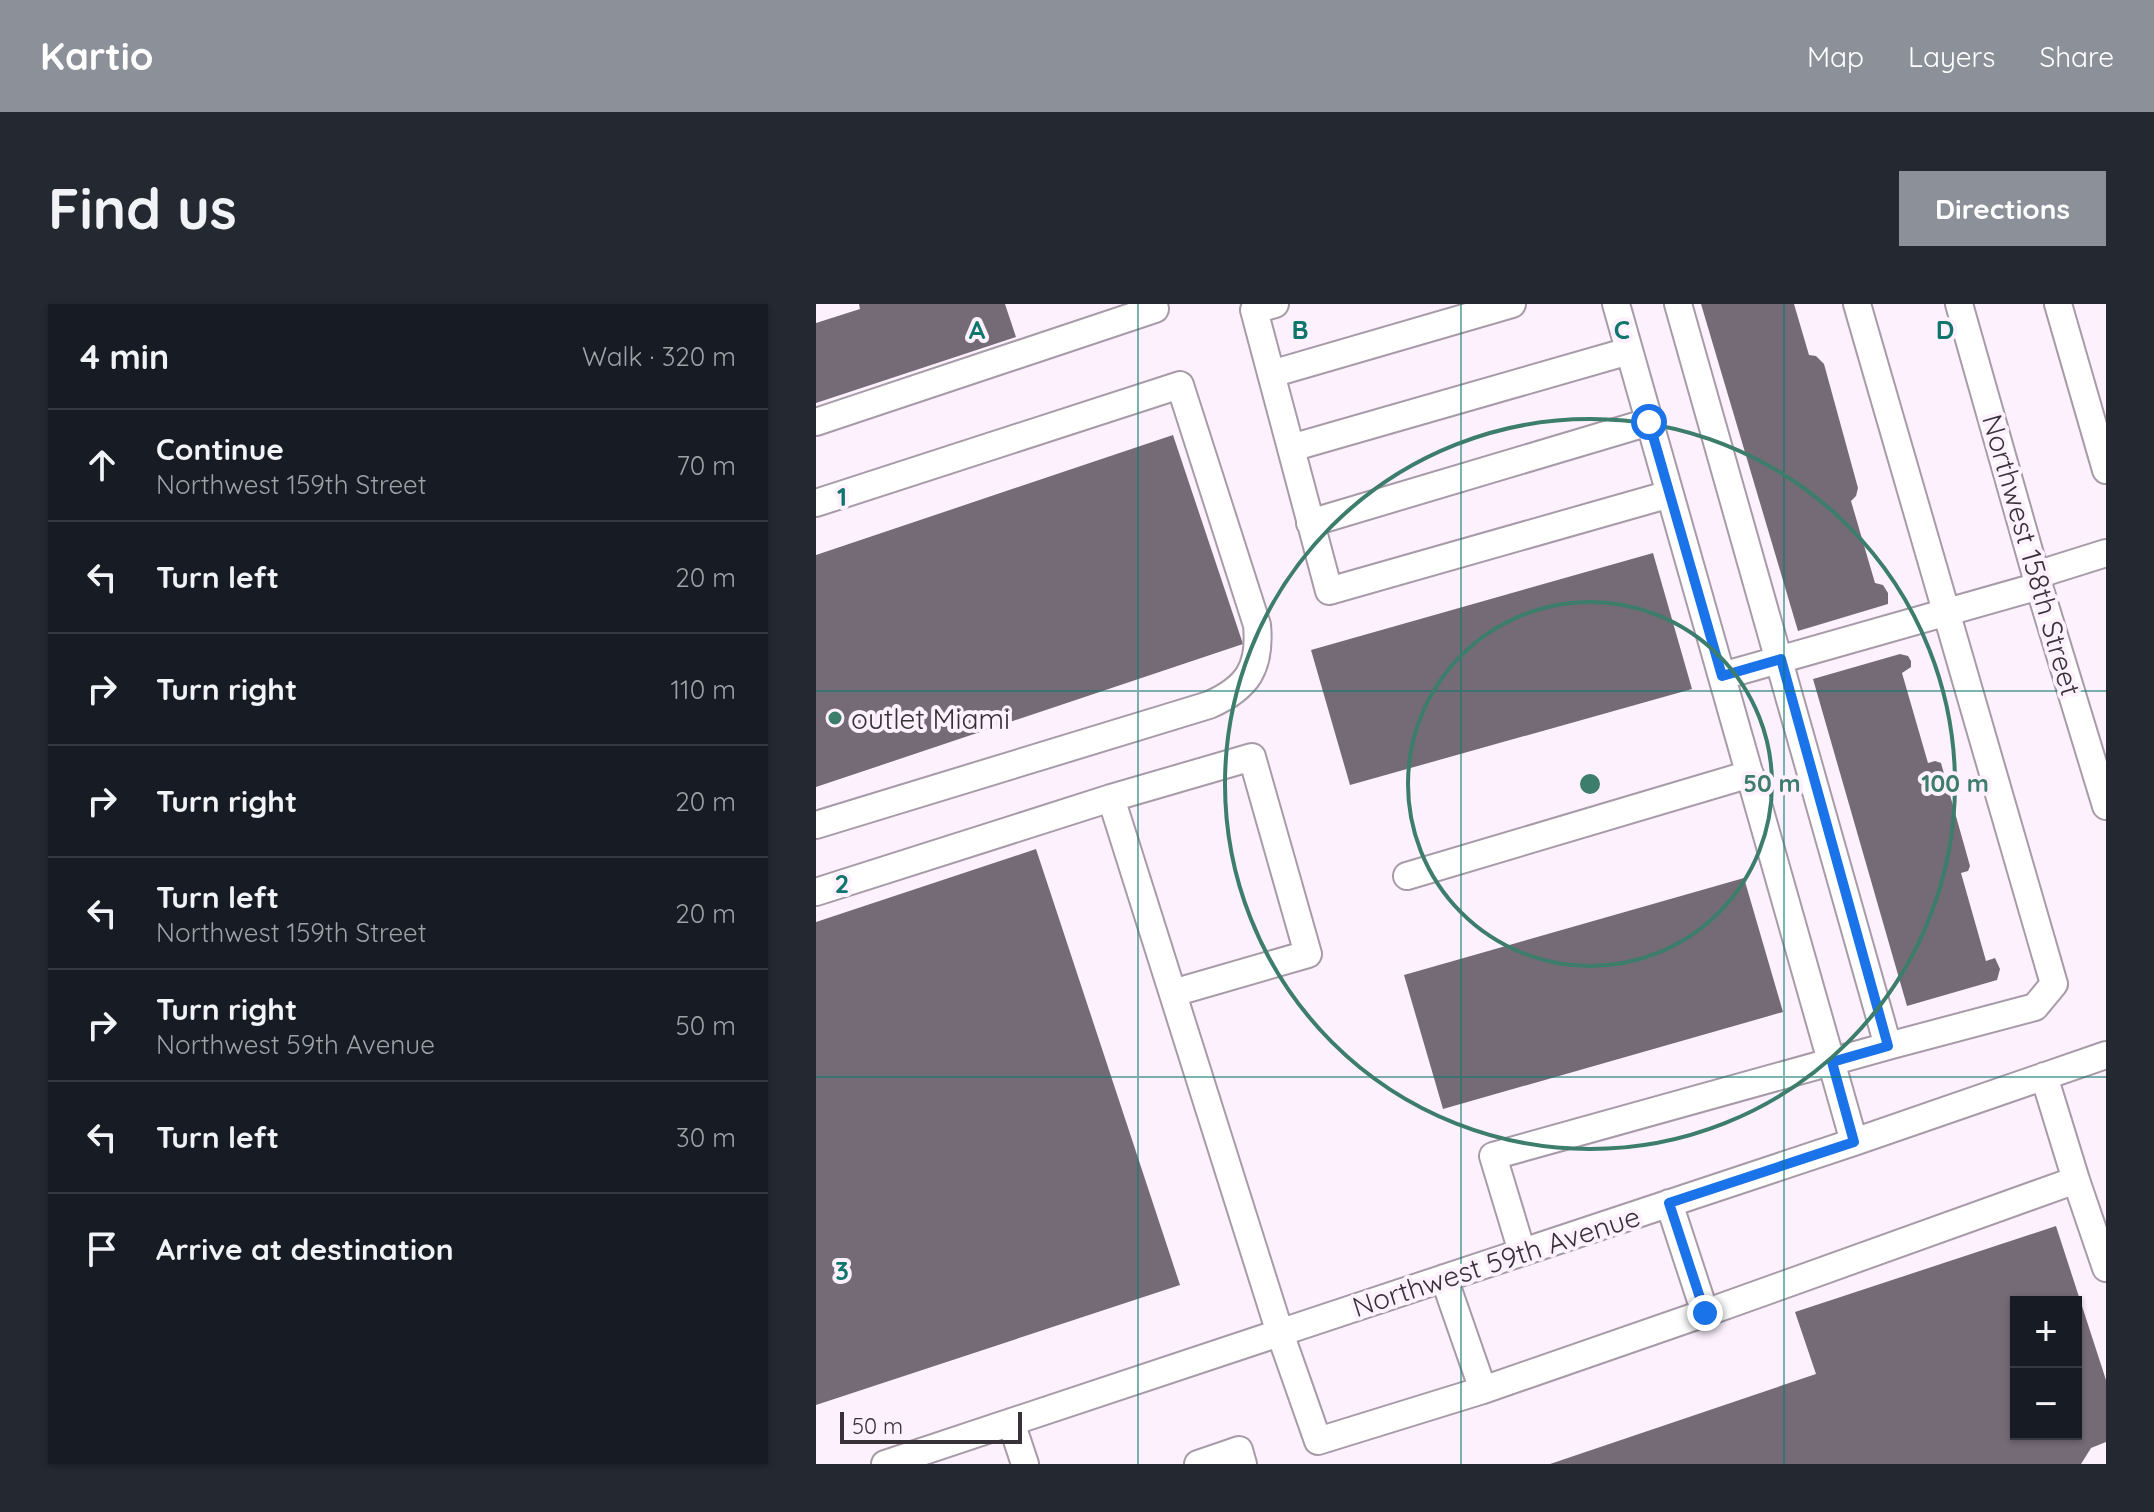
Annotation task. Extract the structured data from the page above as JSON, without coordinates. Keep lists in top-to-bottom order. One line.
{"streets":{"street":["Northwest 158th Street","Northwest 59th Avenue"]},"places":["outlet Miami"],"scale_bar":"50 m","page":{"header":"Kartio","nav":["Map","Layers","Share"],"buttons":"Directions","title":"Find us","heading":["4 min","Walk · 320 m"],"list":[["Continue","Northwest 159th Street","70 m"],["Turn left","20 m"],["Turn right","110 m"],["Turn right","20 m"],["Turn left","Northwest 159th Street","20 m"],["Turn right","Northwest 59th Avenue","50 m"],["Turn left","30 m"],"Arrive at destination"],"map_buttons":["+","−"],"scale":"50 m"},"grid":{"columns":["A","B","C","D"],"rows":["1","2","3"]},"rings":["50 m","100 m"]}
